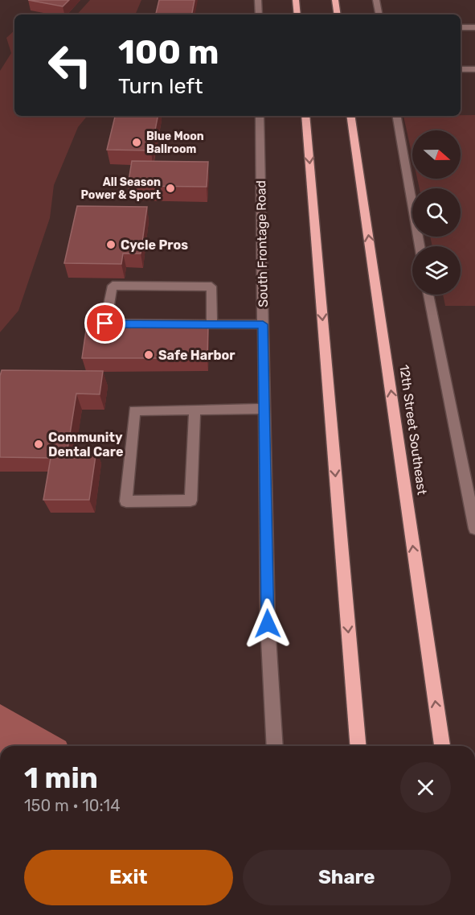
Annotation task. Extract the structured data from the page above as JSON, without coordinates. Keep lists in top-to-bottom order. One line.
{"streets":{"main road":["12th Street Southeast"],"street":["South Frontage Road"]},"places":["Blue Moon Ballroom","All Season Power & Sport","Cycle Pros","Safe Harbor","Community Dental Care"],"north":"right","page":{"turn":["100 m","Turn left"],"heading":["1 min","150 m · 10:14"],"buttons":["Exit","Share"]}}
